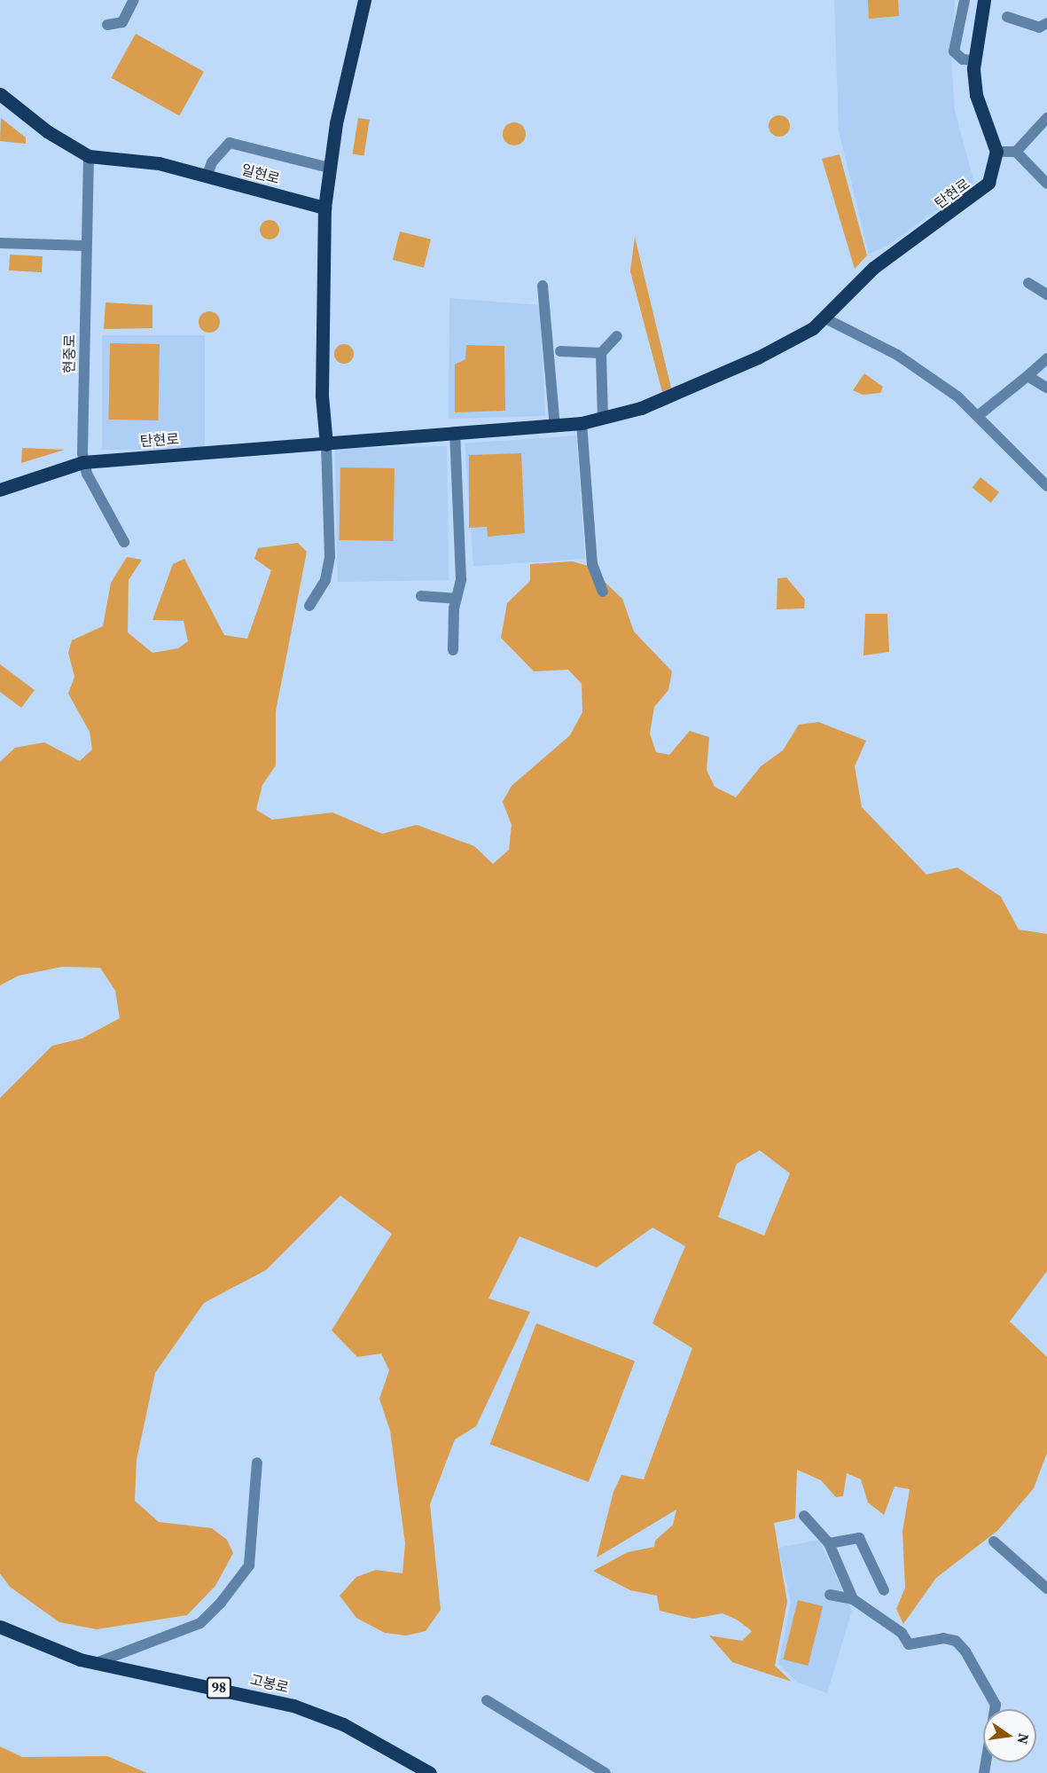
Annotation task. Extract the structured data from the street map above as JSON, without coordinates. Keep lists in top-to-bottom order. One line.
{"streets":{"main road":["일현로","탄현로","고봉로","98"],"street":["현중로"]},"crossings":[["일현로","현중로"],["탄현로","현중로"]],"north":"right"}
